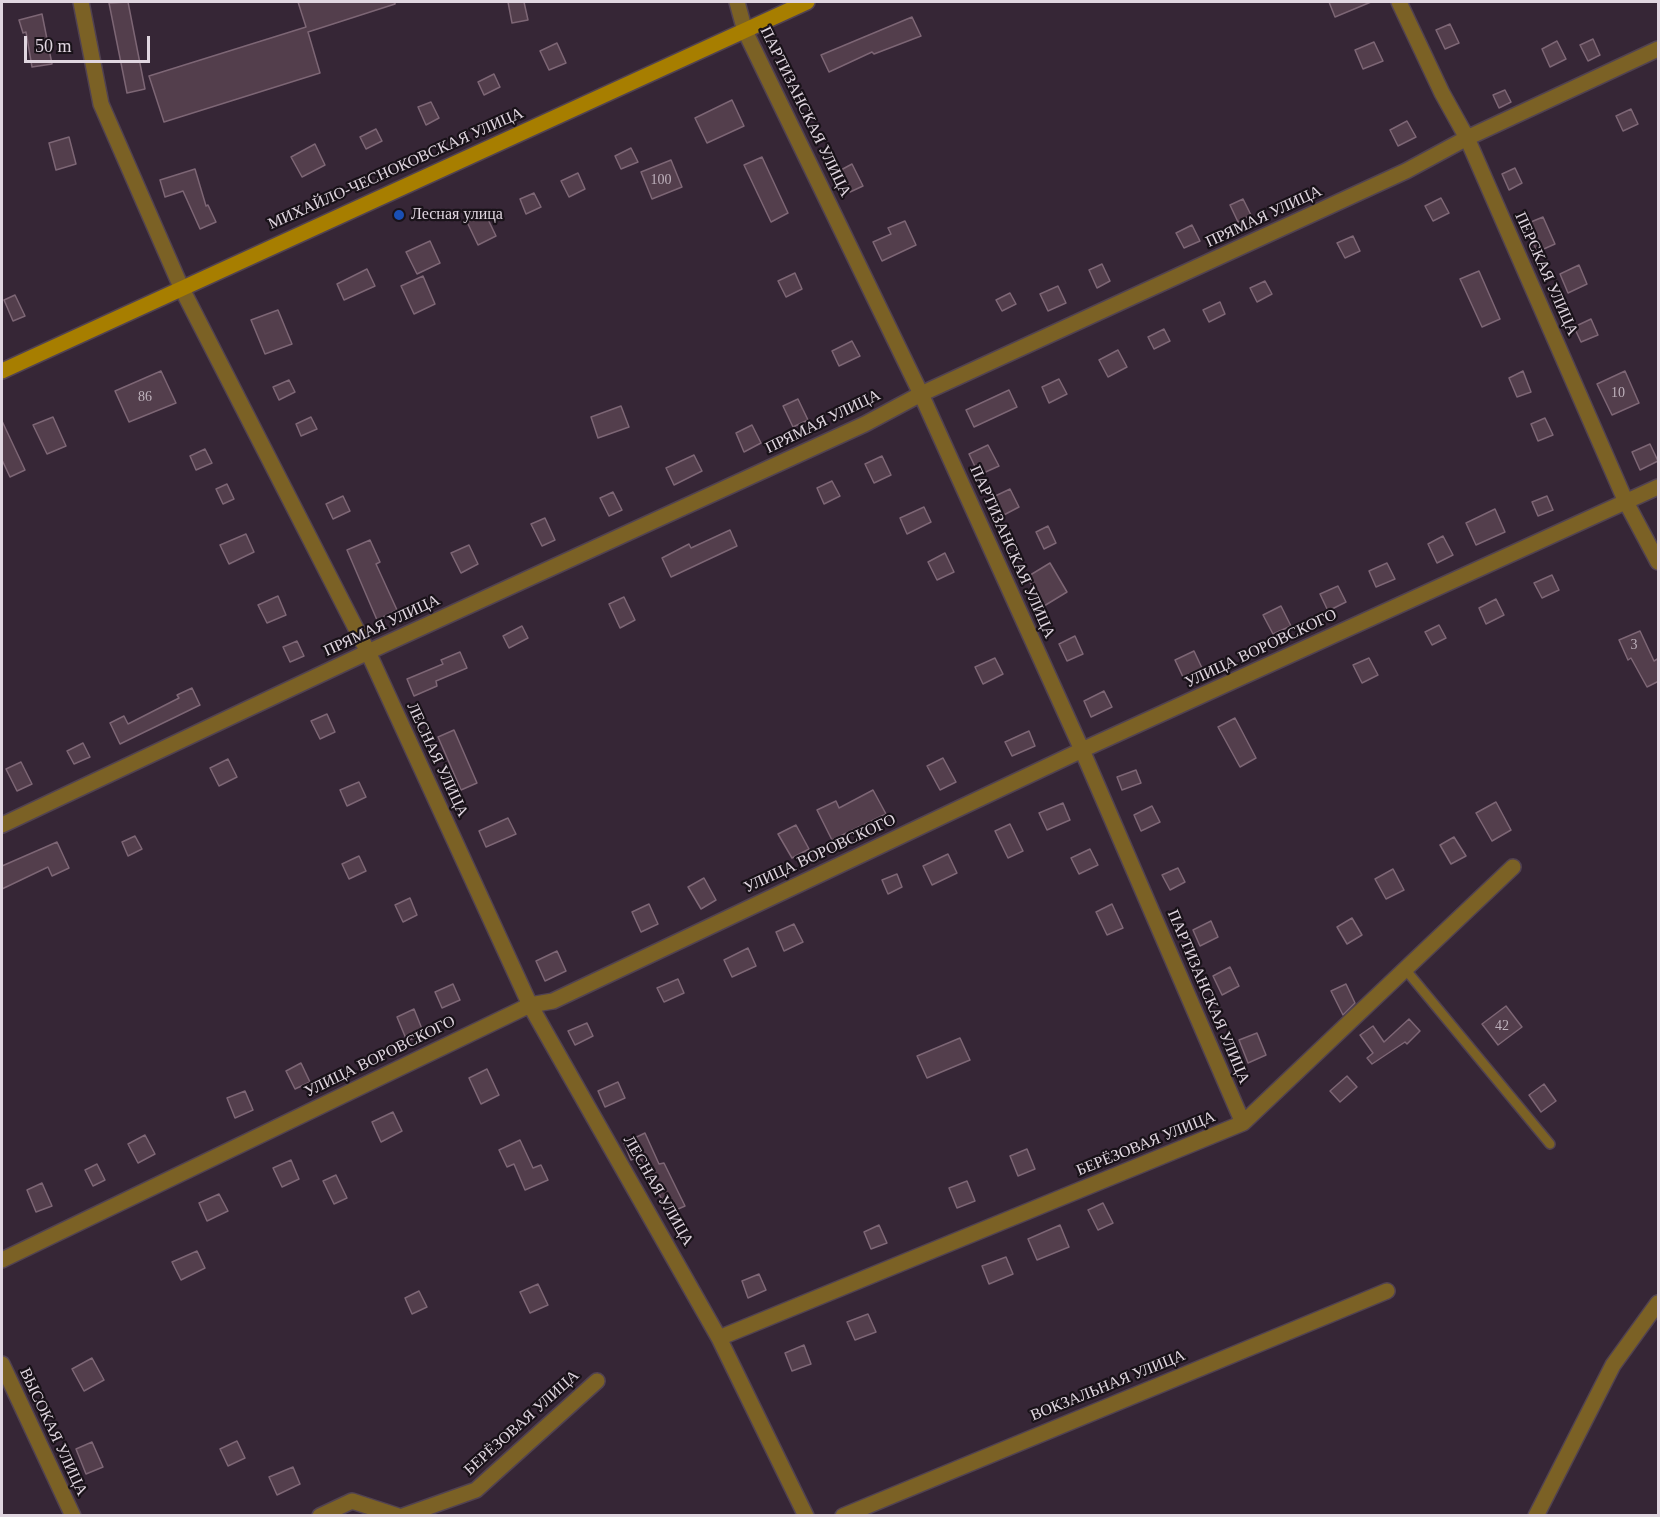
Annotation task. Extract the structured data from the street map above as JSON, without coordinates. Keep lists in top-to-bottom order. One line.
{"streets":{"street":["ПАРТИЗАНСКАЯ УЛИЦА","МИХАЙЛО-ЧЕСНОКОВСКАЯ УЛИЦА","ПРЯМАЯ УЛИЦА","ПЕРСКАЯ УЛИЦА","УЛИЦА ВОРОВСКОГО","ЛЕСНАЯ УЛИЦА","БЕРЁЗОВАЯ УЛИЦА","ВОКЗАЛЬНАЯ УЛИЦА","ВЫСОКАЯ УЛИЦА"]},"crossings":[["ПАРТИЗАНСКАЯ УЛИЦА","МИХАЙЛО-ЧЕСНОКОВСКАЯ УЛИЦА"],["ПАРТИЗАНСКАЯ УЛИЦА","ПРЯМАЯ УЛИЦА"],["ПАРТИЗАНСКАЯ УЛИЦА","УЛИЦА ВОРОВСКОГО"],["ПАРТИЗАНСКАЯ УЛИЦА","БЕРЁЗОВАЯ УЛИЦА"],["МИХАЙЛО-ЧЕСНОКОВСКАЯ УЛИЦА","ЛЕСНАЯ УЛИЦА"],["ПРЯМАЯ УЛИЦА","ПЕРСКАЯ УЛИЦА"],["ПРЯМАЯ УЛИЦА","ЛЕСНАЯ УЛИЦА"],["ПЕРСКАЯ УЛИЦА","УЛИЦА ВОРОВСКОГО"],["УЛИЦА ВОРОВСКОГО","ЛЕСНАЯ УЛИЦА"],["ЛЕСНАЯ УЛИЦА","БЕРЁЗОВАЯ УЛИЦА"]],"places":["Лесная улица"],"house_numbers":["100","10","86","3","42"],"scale_bar":"50 m"}
